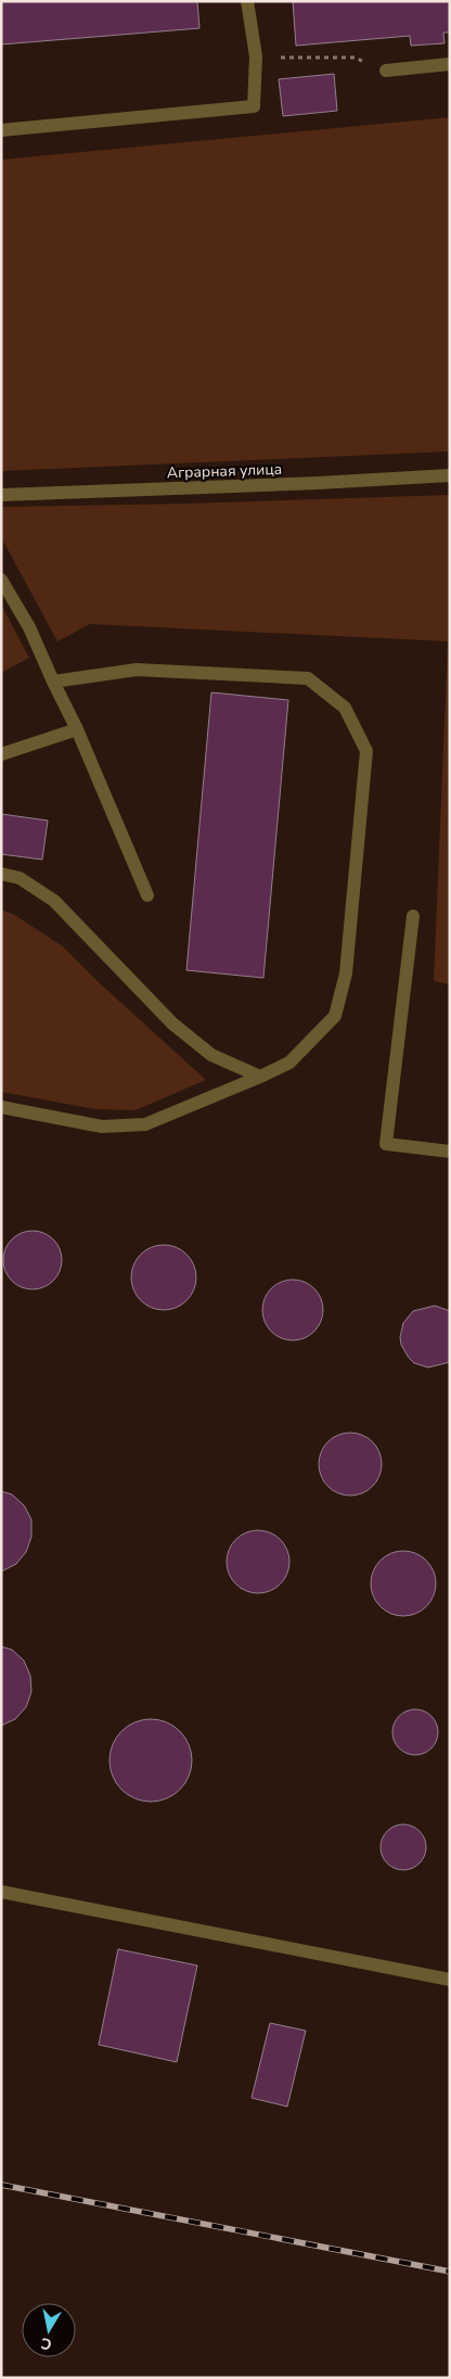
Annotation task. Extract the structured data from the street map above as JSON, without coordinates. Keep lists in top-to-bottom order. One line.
{"streets":{"street":["Аграрная улица"]},"north":"bottom"}
